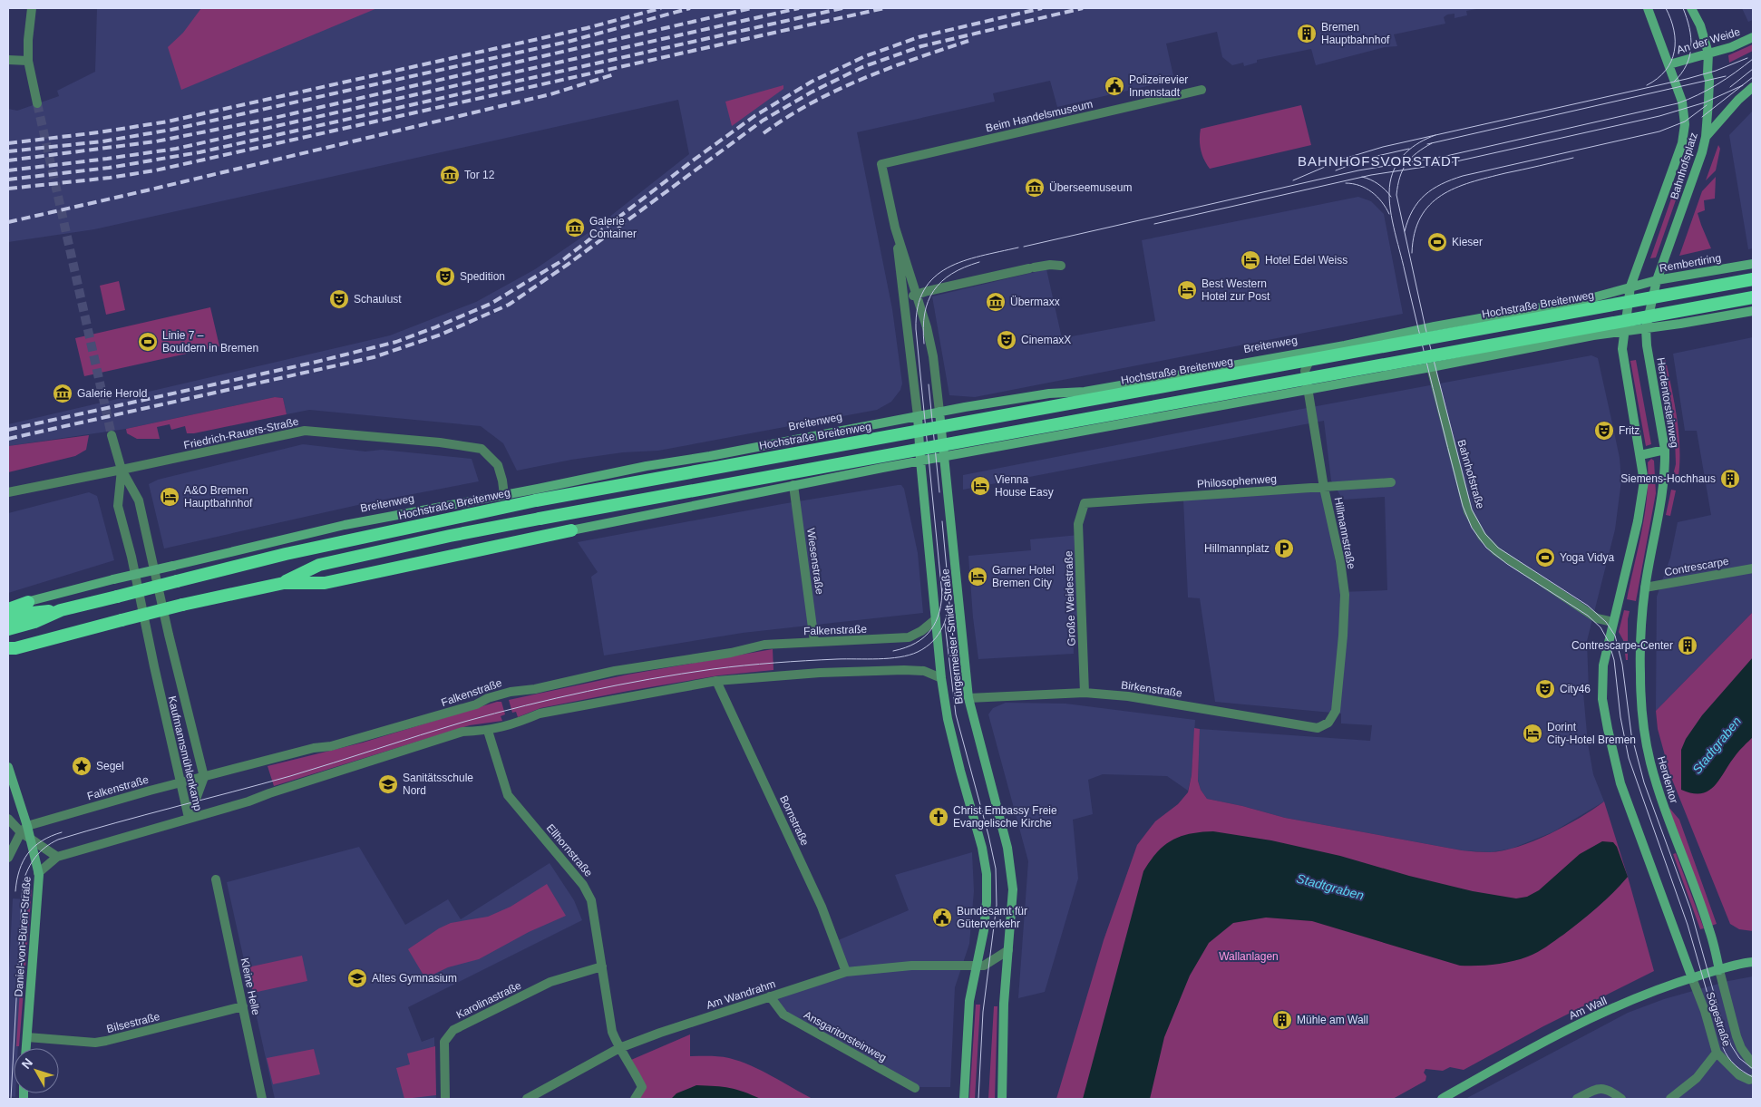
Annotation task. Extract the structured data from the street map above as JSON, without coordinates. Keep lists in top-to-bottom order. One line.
{"streets":{"highway":["Hochstraße Breitenweg"],"main road":["An der Weide","Bahnhofsplatz","Rembertiring","Breitenweg","Herdentorsteinweg","Bürgermeister-Smidt-Straße","Herdentor","Daniel-von-Büren-Straße","Am Wall"],"street":["Beim Handelsmuseum","Friedrich-Rauers-Straße","Bahnhofstraße","Philosophenweg","Hillmannstraße","Wiesenstraße","Contrescarpe","Große Weidestraße","Falkenstraße","Birkenstraße","Kaufmannsmühlenkamp","Bornstraße","Ellhornstraße","Kleine Helle","Am Wandrahm","Karolinastraße","Sögestraße","Bilsestraße","Ansgaritorsteinweg"]},"crossings":[["An der Weide","Bahnhofsplatz"],["Beim Handelsmuseum","Bürgermeister-Smidt-Straße"],["Bahnhofsplatz","Rembertiring"],["Bahnhofsplatz","Breitenweg"],["Bahnhofsplatz","Herdentorsteinweg"],["Rembertiring","Breitenweg"],["Breitenweg","Friedrich-Rauers-Straße"],["Breitenweg","Hillmannstraße"],["Breitenweg","Bürgermeister-Smidt-Straße"],["Herdentorsteinweg","Contrescarpe"],["Herdentorsteinweg","Herdentor"],["Friedrich-Rauers-Straße","Kaufmannsmühlenkamp"],["Philosophenweg","Hillmannstraße"],["Philosophenweg","Große Weidestraße"],["Hillmannstraße","Birkenstraße"],["Wiesenstraße","Falkenstraße"],["Contrescarpe","Herdentor"],["Große Weidestraße","Birkenstraße"],["Falkenstraße","Bürgermeister-Smidt-Straße"],["Falkenstraße","Kaufmannsmühlenkamp"],["Falkenstraße","Daniel-von-Büren-Straße"],["Bürgermeister-Smidt-Straße","Birkenstraße"],["Bürgermeister-Smidt-Straße","Am Wandrahm"],["Herdentor","Am Wall"],["Herdentor","Sögestraße"],["Bornstraße","Am Wandrahm"],["Ellhornstraße","Am Wandrahm"],["Ellhornstraße","Karolinastraße"],["Daniel-von-Büren-Straße","Bilsestraße"],["Kleine Helle","Bilsestraße"],["Am Wandrahm","Ansgaritorsteinweg"],["Am Wall","Sögestraße"]],"districts":["BAHNHOFSVORSTADT"],"water":["Stadtgraben"],"parks":["Wallanlagen"],"places":{"building":["Bremen Hauptbahnhof","Siemens-Hochhaus","Contrescarpe-Center","Mühle am Wall"],"public building":["Polizeirevier Innenstadt","Bundesamt für Güterverkehr"],"museum":["Tor 12","Überseemuseum","Galerie Container","Übermaxx","Galerie Herold"],"sports":["Kieser","Linie 7 – Bouldern in Bremen","Yoga Vidya"],"hotel":["Hotel Edel Weiss","Best Western Hotel zur Post","Vienna House Easy","A&O Bremen Hauptbahnhof","Garner Hotel Bremen City","Dorint City-Hotel Bremen"],"theatre":["Spedition","Schaulust","CinemaxX","Fritz","City46"],"parking":["Hillmannplatz"],"place":["Segel"],"school or university":["Sanitätsschule Nord","Altes Gymnasium"],"church":["Christ Embassy Freie Evangelische Kirche"]},"north":"top left"}
